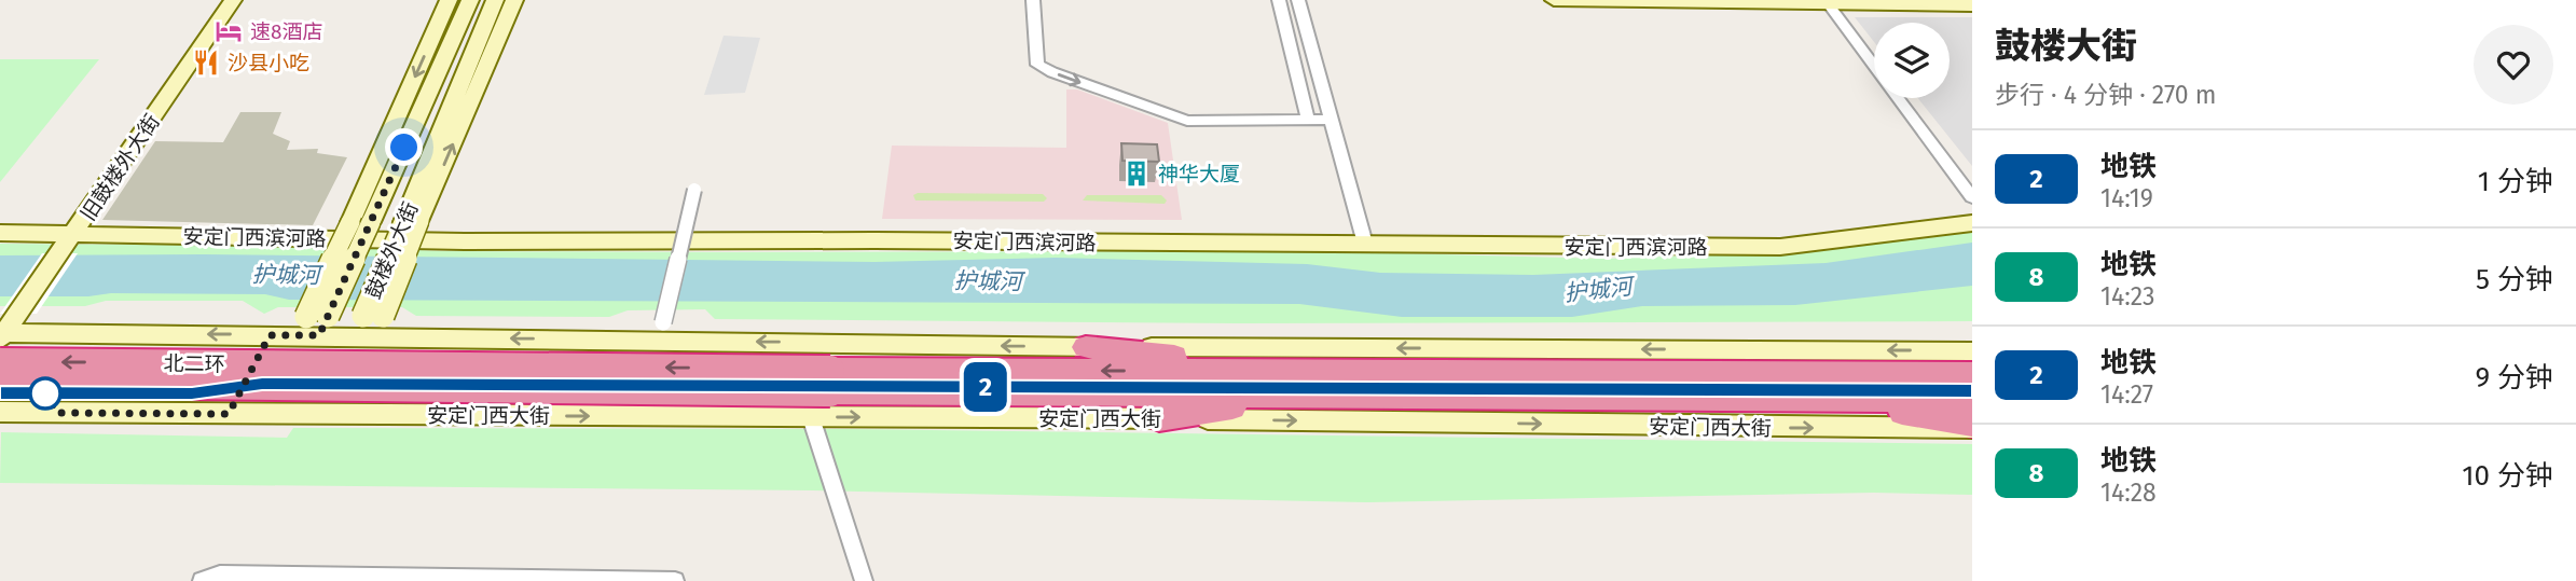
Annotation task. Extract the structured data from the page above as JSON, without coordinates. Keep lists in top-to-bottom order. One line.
{"streets":{"highway":["北二环"],"street":["旧鼓楼外大街","安定门西滨河路","鼓楼外大街","安定门西大街"]},"crossings":[["旧鼓楼外大街","安定门西滨河路"],["鼓楼外大街","安定门西大街"]],"water":["护城河"],"places":{"hotel":["速8酒店"],"restaurant":["沙县小吃"],"building":["神华大厦"]},"lines":["metro line 2"],"page":{"on_map":"2","heading":["鼓楼大街","步行 · 4 分钟 · 270 m"],"list":[{"mark":"2","name":"地铁","note":"14:19","value":"1 分钟"},{"mark":"8","name":"地铁","note":"14:23","value":"5 分钟"},{"mark":"2","name":"地铁","note":"14:27","value":"9 分钟"},{"mark":"8","name":"地铁","note":"14:28","value":"10 分钟"}]}}
